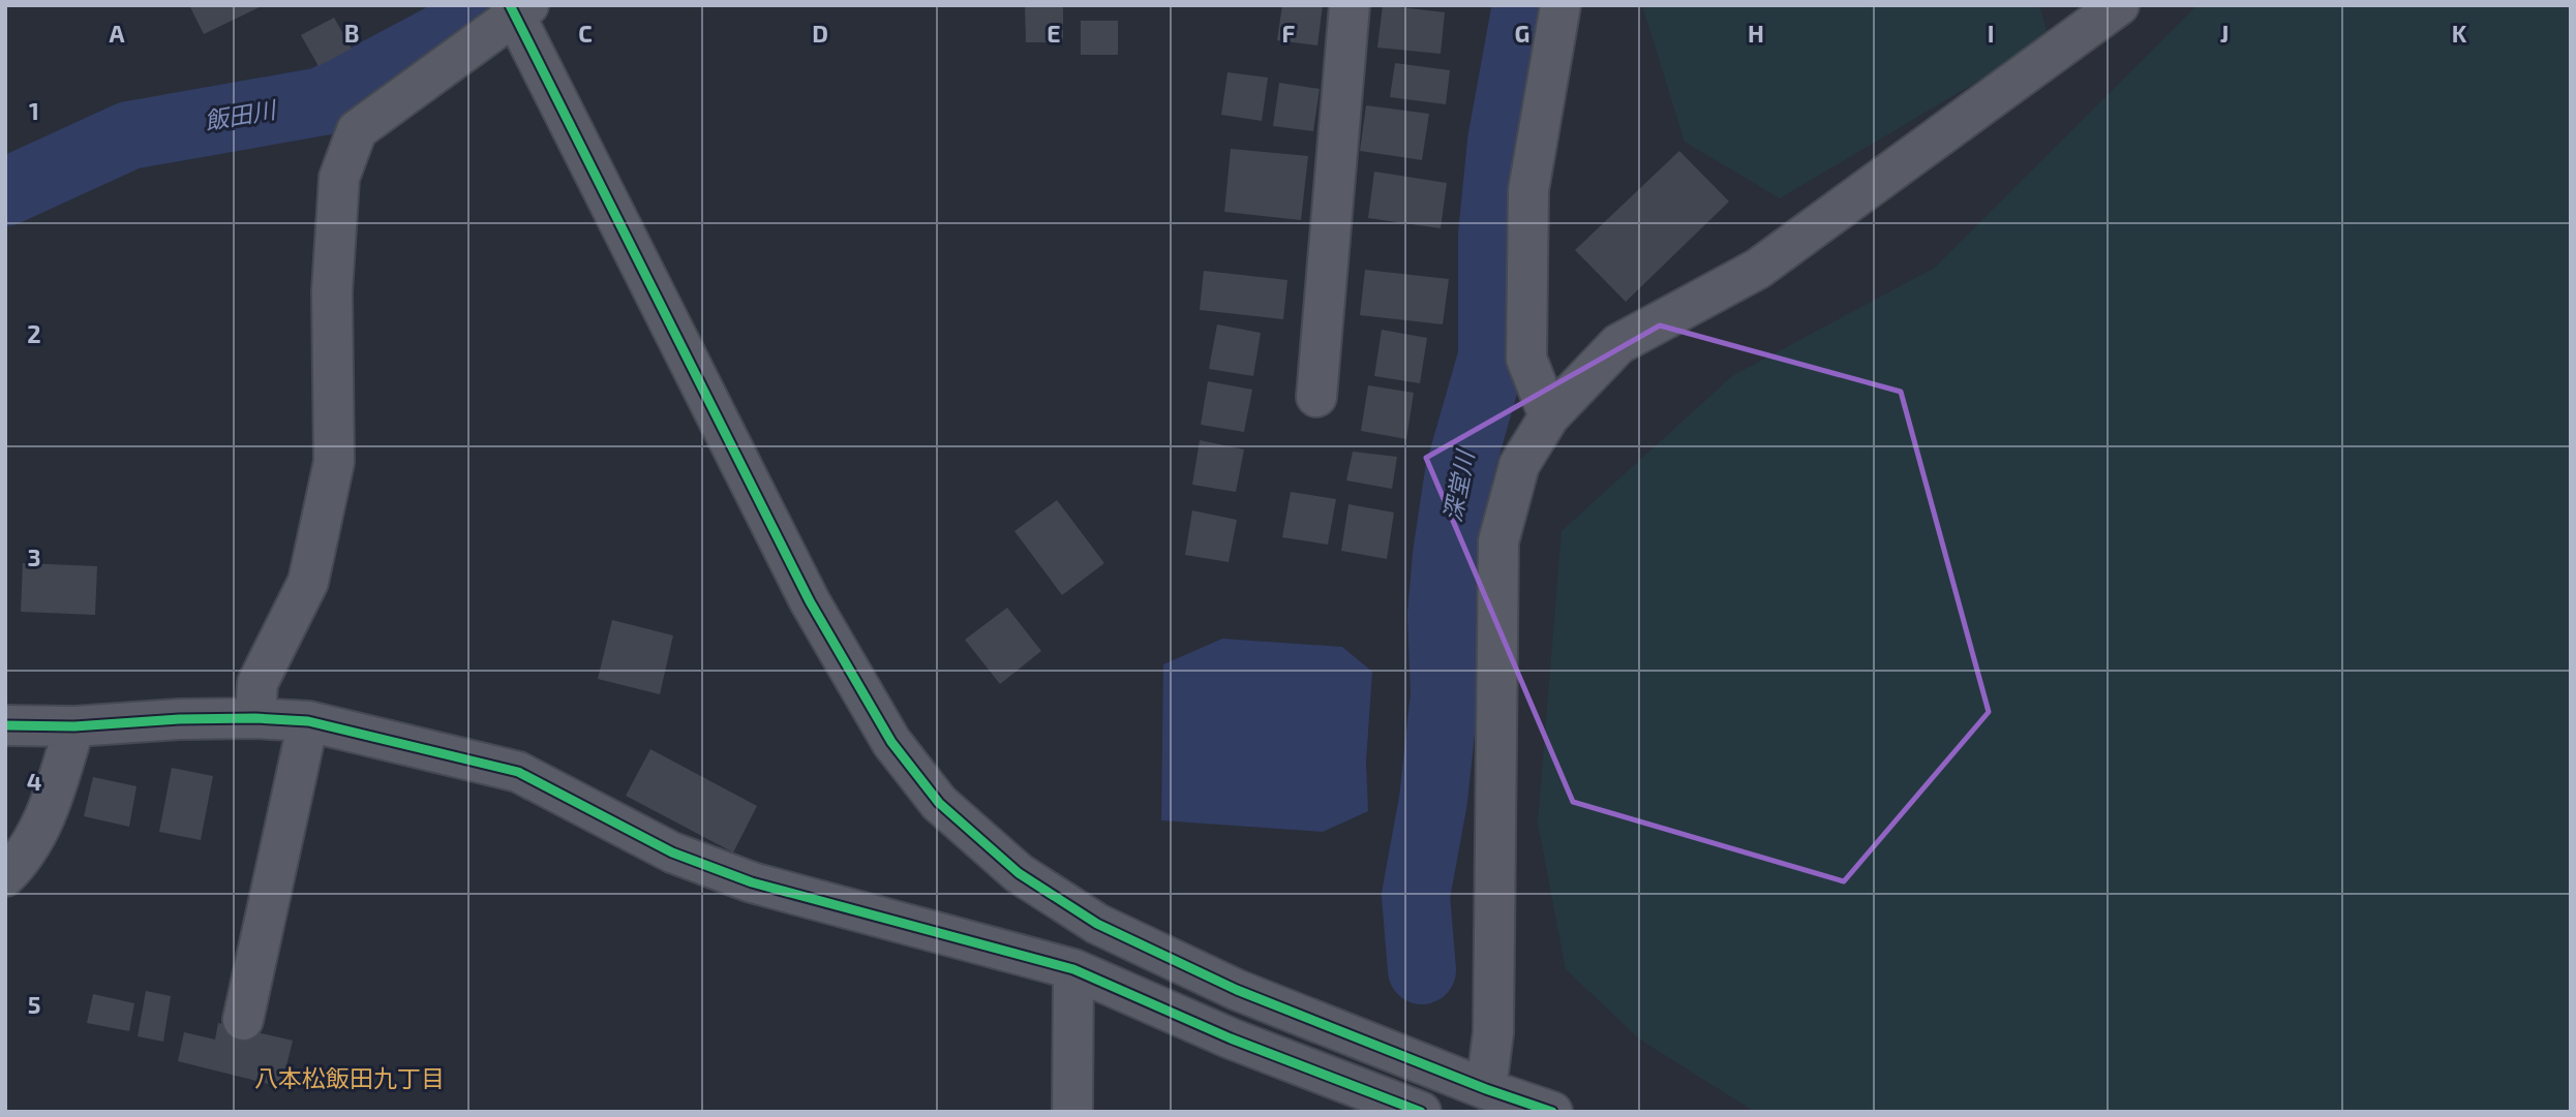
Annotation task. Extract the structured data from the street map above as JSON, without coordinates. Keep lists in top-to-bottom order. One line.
{"districts":["八本松飯田九丁目"],"water":["飯田川","深堂川"],"grid":{"columns":["A","B","C","D","E","F","G","H","I","J","K"],"rows":["1","2","3","4","5"]}}
